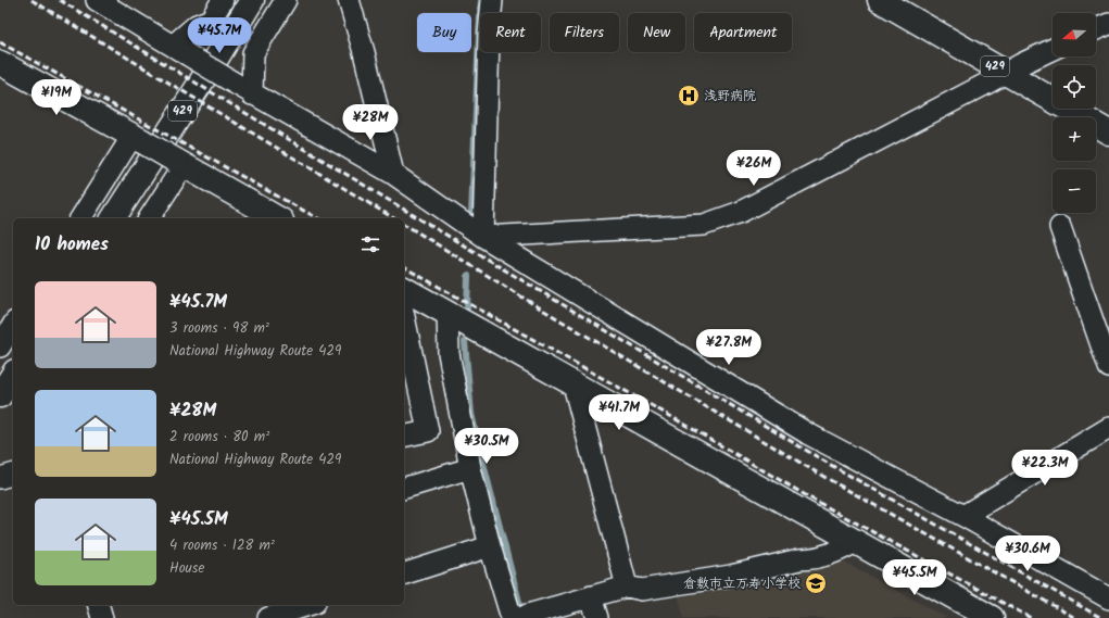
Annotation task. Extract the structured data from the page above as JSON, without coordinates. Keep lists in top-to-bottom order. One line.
{"streets":{"main road":["429"]},"places":{"hospital":["浅野病院"],"school or university":["倉敷市立万寿小学校"]},"north":"left","page":{"map_buttons":["+","−"],"chip":["Buy","Rent","Filters","New","Apartment"],"price":["¥45.7M","¥19M","¥28M","¥26M","¥27.8M","¥41.7M","¥30.5M","¥22.3M","¥30.6M","¥45.5M"],"heading":"10 homes","list":[{"name":"¥45.7M","note":"3 rooms · 98 m² · National Highway Route 429"},{"name":"¥28M","note":"2 rooms · 80 m² · National Highway Route 429"},{"name":"¥45.5M","note":"4 rooms · 128 m² · House"}]}}
